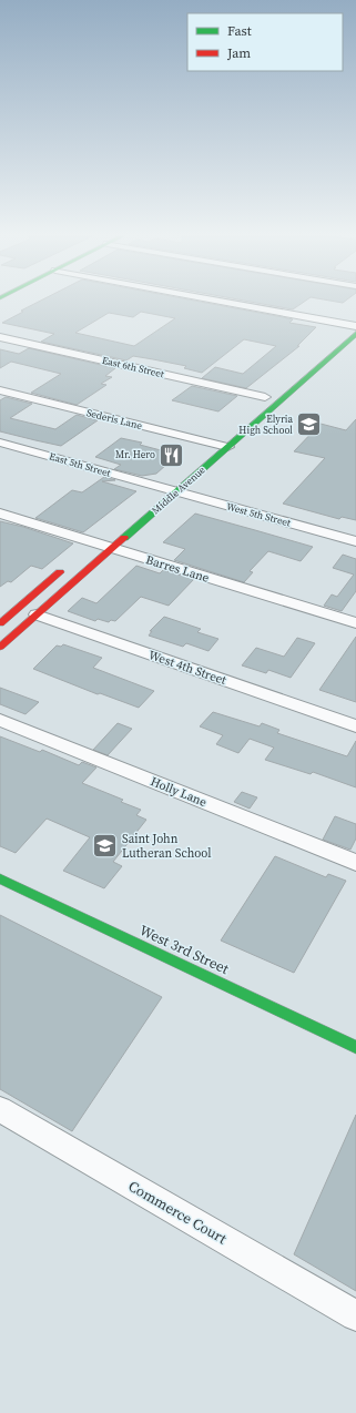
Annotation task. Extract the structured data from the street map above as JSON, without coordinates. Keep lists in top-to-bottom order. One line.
{"streets":{"main road":["Middle Avenue","West 4th Street","West 3rd Street"],"street":["East 6th Street","Sederis Lane","East 5th Street","West 5th Street","Barres Lane","Holly Lane","Commerce Court"]},"crossings":[["Sederis Lane","Middle Avenue"],["East 5th Street","Middle Avenue"],["East 5th Street","West 5th Street"],["Middle Avenue","West 5th Street"],["Middle Avenue","Barres Lane"],["Middle Avenue","West 4th Street"]],"places":{"school or university":["Elyria High School","Saint John Lutheran School"],"restaurant":["Mr. Hero"]},"legend":["Fast","Jam"]}
